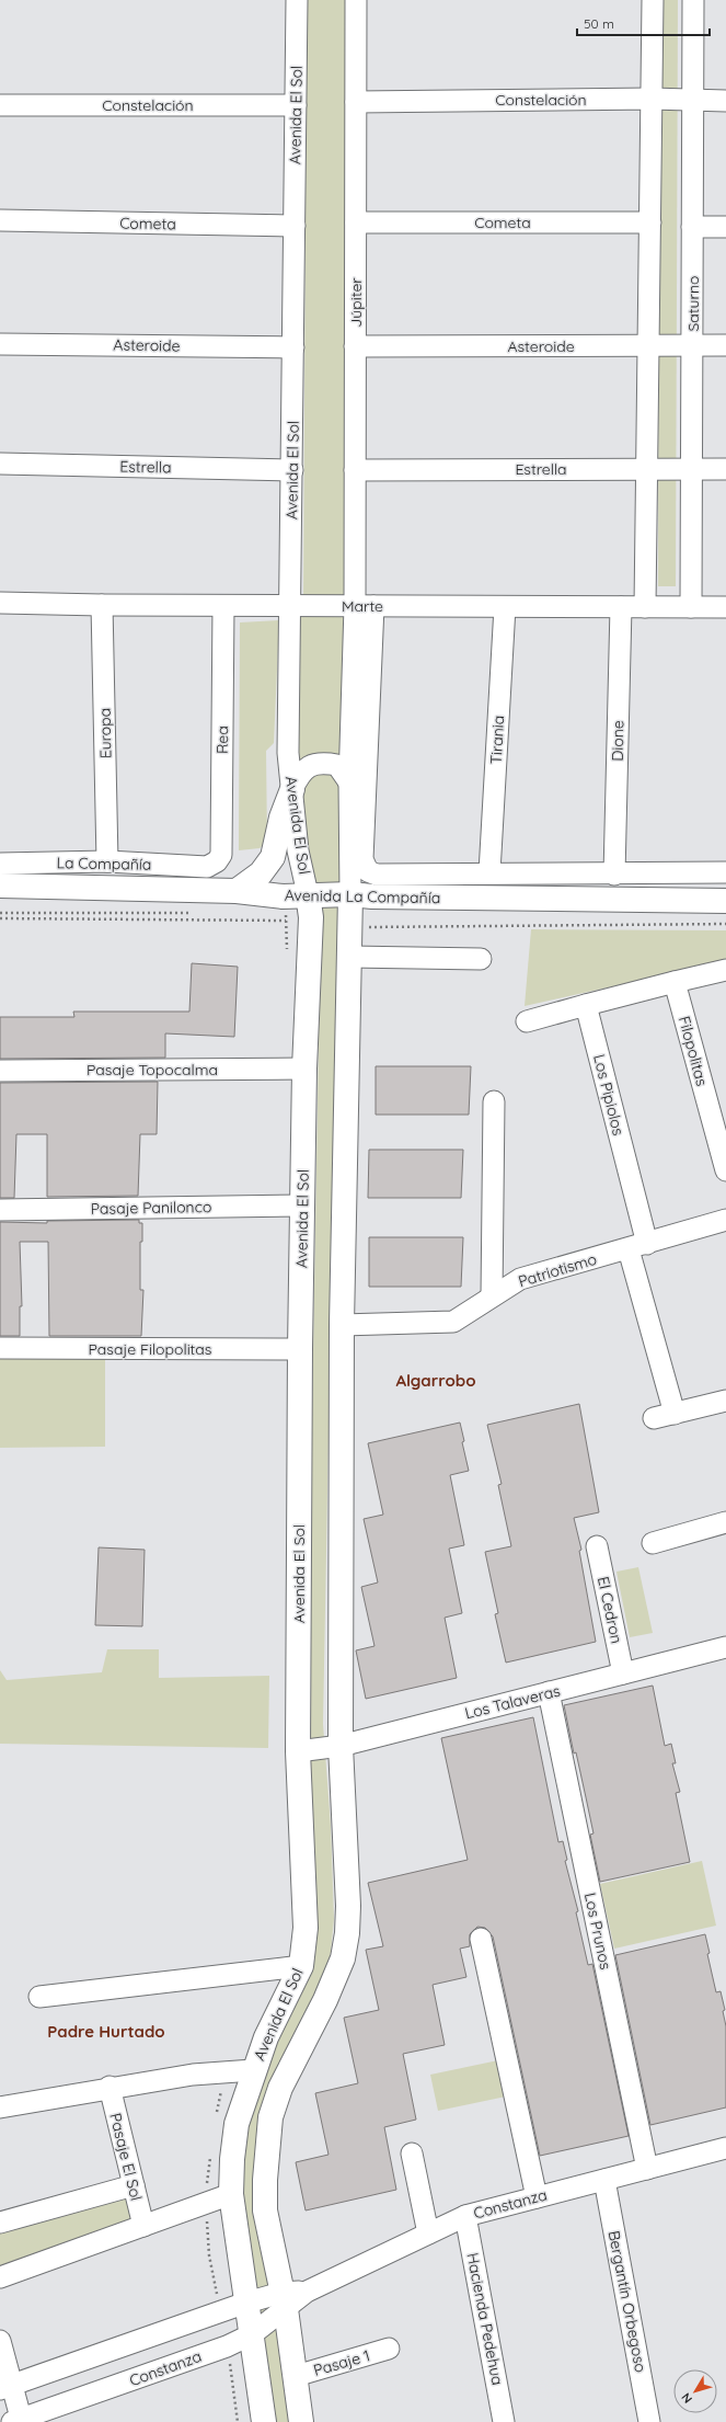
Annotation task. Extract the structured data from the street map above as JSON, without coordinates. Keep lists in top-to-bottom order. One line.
{"streets":{"main road":["Avenida El Sol","Avenida La Compañía"],"street":["Constelación","Cometa","Júpiter","Saturno","Asteroide","Estrella","Marte","Europa","Rea","Tirania","Dione","La Compañía","Filopolitas","Pasaje Topocalma","Los Pipiolos","Pasaje Panilonco","Patriotismo","Pasaje Filopolitas","El Cedron","Los Talaveras","Los Prunos","Pasaje El Sol","Constanza","Bergantín Orbegoso","Hacienda Pedehua","Pasaje 1"]},"crossings":[["Constelación","Avenida El Sol"],["Constelación","Júpiter"],["Constelación","Saturno"],["Avenida El Sol","Cometa"],["Avenida El Sol","Asteroide"],["Avenida El Sol","Estrella"],["Avenida El Sol","Marte"],["Avenida El Sol","Avenida La Compañía"],["Avenida El Sol","Pasaje Topocalma"],["Avenida El Sol","Pasaje Panilonco"],["Avenida El Sol","Pasaje Filopolitas"],["Avenida El Sol","Los Talaveras"],["Avenida El Sol","Constanza"],["Cometa","Júpiter"],["Júpiter","Asteroide"],["Júpiter","Estrella"],["Júpiter","Marte"],["Saturno","Asteroide"],["Saturno","Estrella"],["Saturno","Marte"],["Marte","Europa"],["Marte","Rea"],["Marte","Tirania"],["Marte","Dione"],["Europa","La Compañía"],["Rea","La Compañía"],["Los Pipiolos","Patriotismo"],["El Cedron","Los Talaveras"],["Los Talaveras","Los Prunos"],["Los Prunos","Constanza"],["Constanza","Bergantín Orbegoso"],["Constanza","Hacienda Pedehua"]],"districts":["Algarrobo","Padre Hurtado"],"scale_bar":"50 m","north":"bottom left"}
